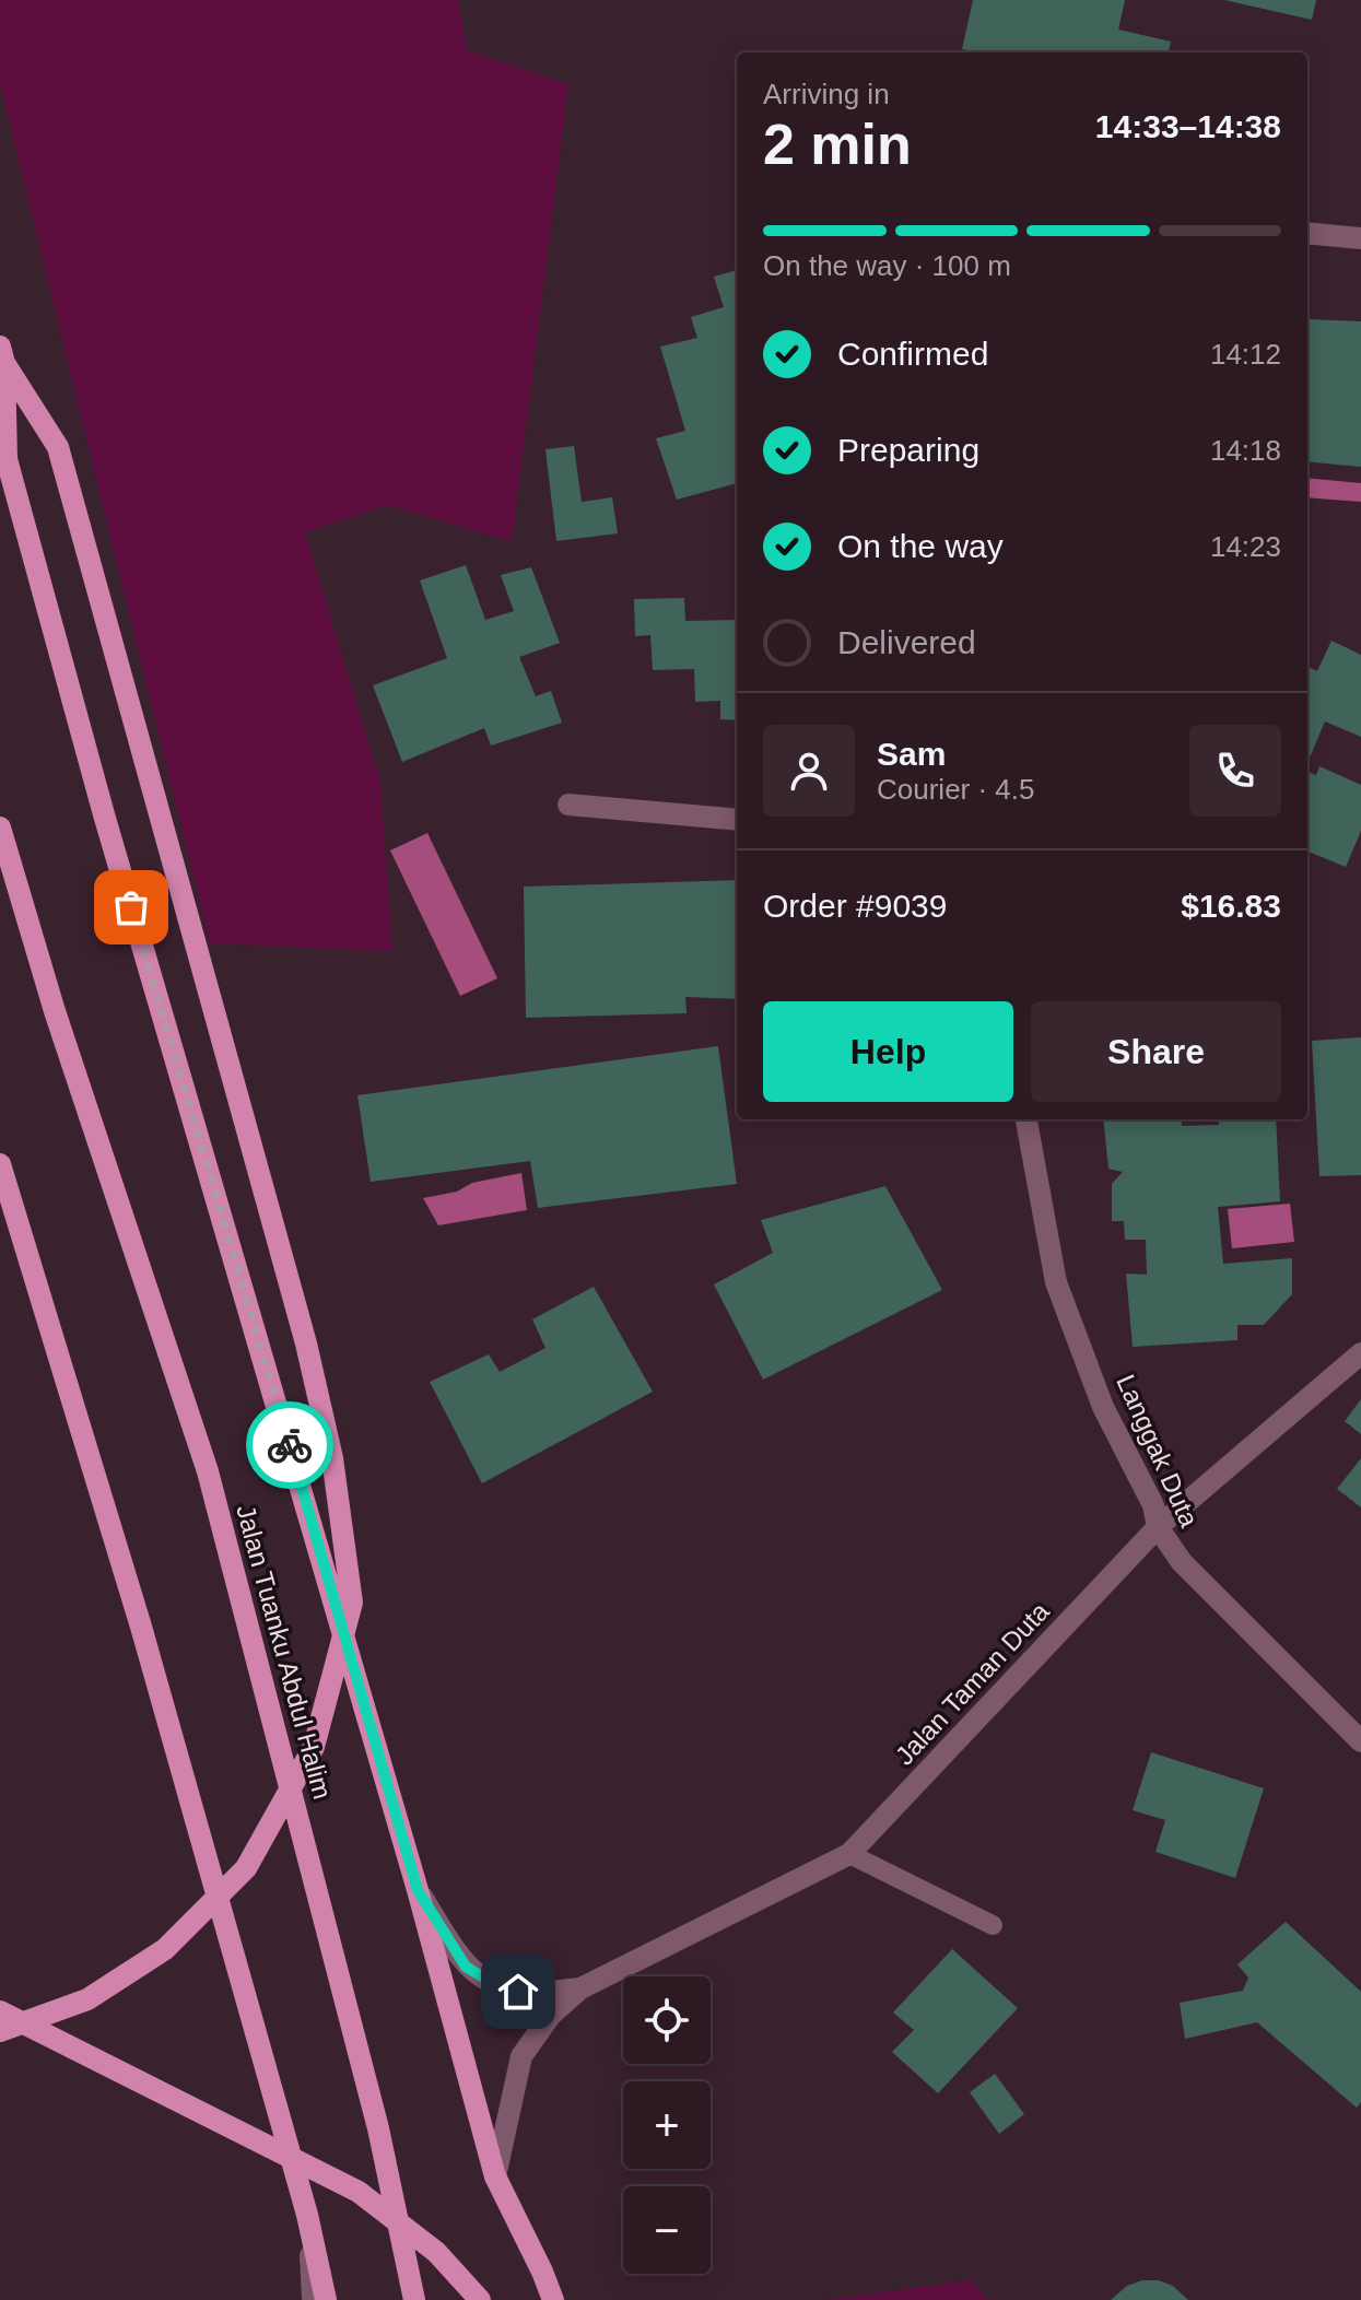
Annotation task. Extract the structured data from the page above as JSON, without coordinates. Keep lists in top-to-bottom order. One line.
{"streets":{"main road":["Jalan Tuanku Abdul Halim"],"street":["Langgak Duta","Jalan Taman Duta"]},"crossings":[["Langgak Duta","Jalan Taman Duta"]],"page":{"heading":["2 min","Arriving in","14:33–14:38"],"panel":["Sam","Courier · 4.5","Order #9039","$16.83"],"bar":"On the way · 100 m","list":[["Confirmed","14:12"],["Preparing","14:18"],["On the way","14:23"],"Delivered"],"buttons":["Help","Share"],"map_buttons":["+","−"]}}
